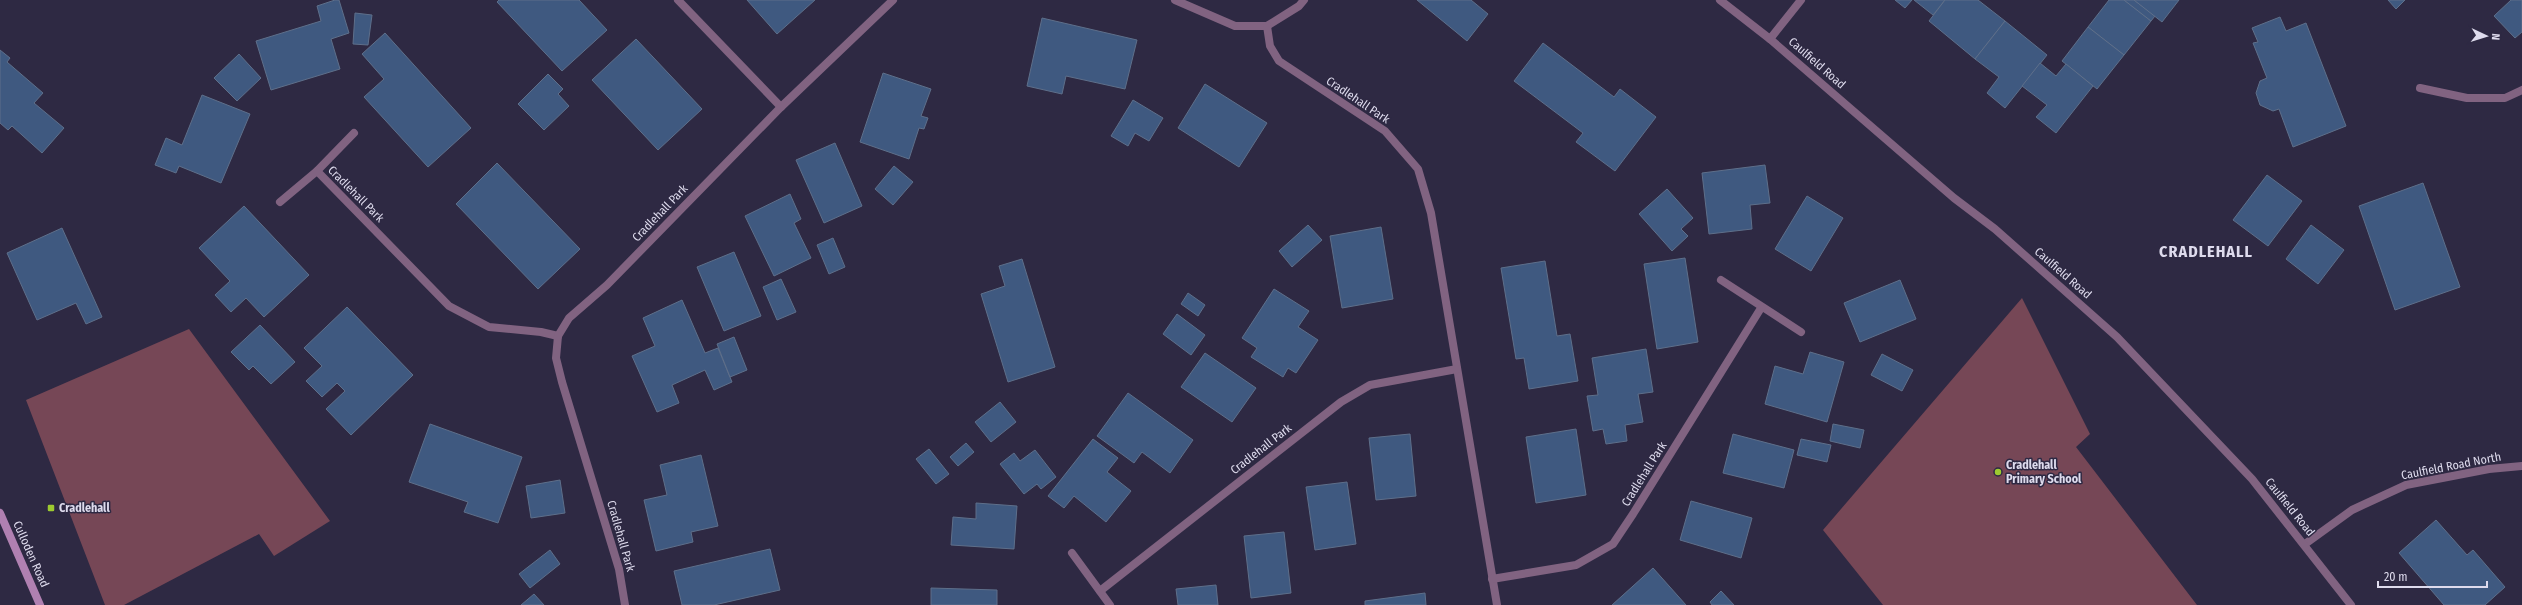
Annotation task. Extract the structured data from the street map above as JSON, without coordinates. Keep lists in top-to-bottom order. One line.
{"streets":{"main road":["Culloden Road"],"street":["Caulfield Road","Cradlehall Park","Caulfield Road North"]},"crossings":[["Caulfield Road","Caulfield Road North"]],"districts":["CRADLEHALL"],"places":{"other":["Cradlehall Primary School"],"transit":["Cradlehall"]},"scale_bar":"20 m","north":"right"}
